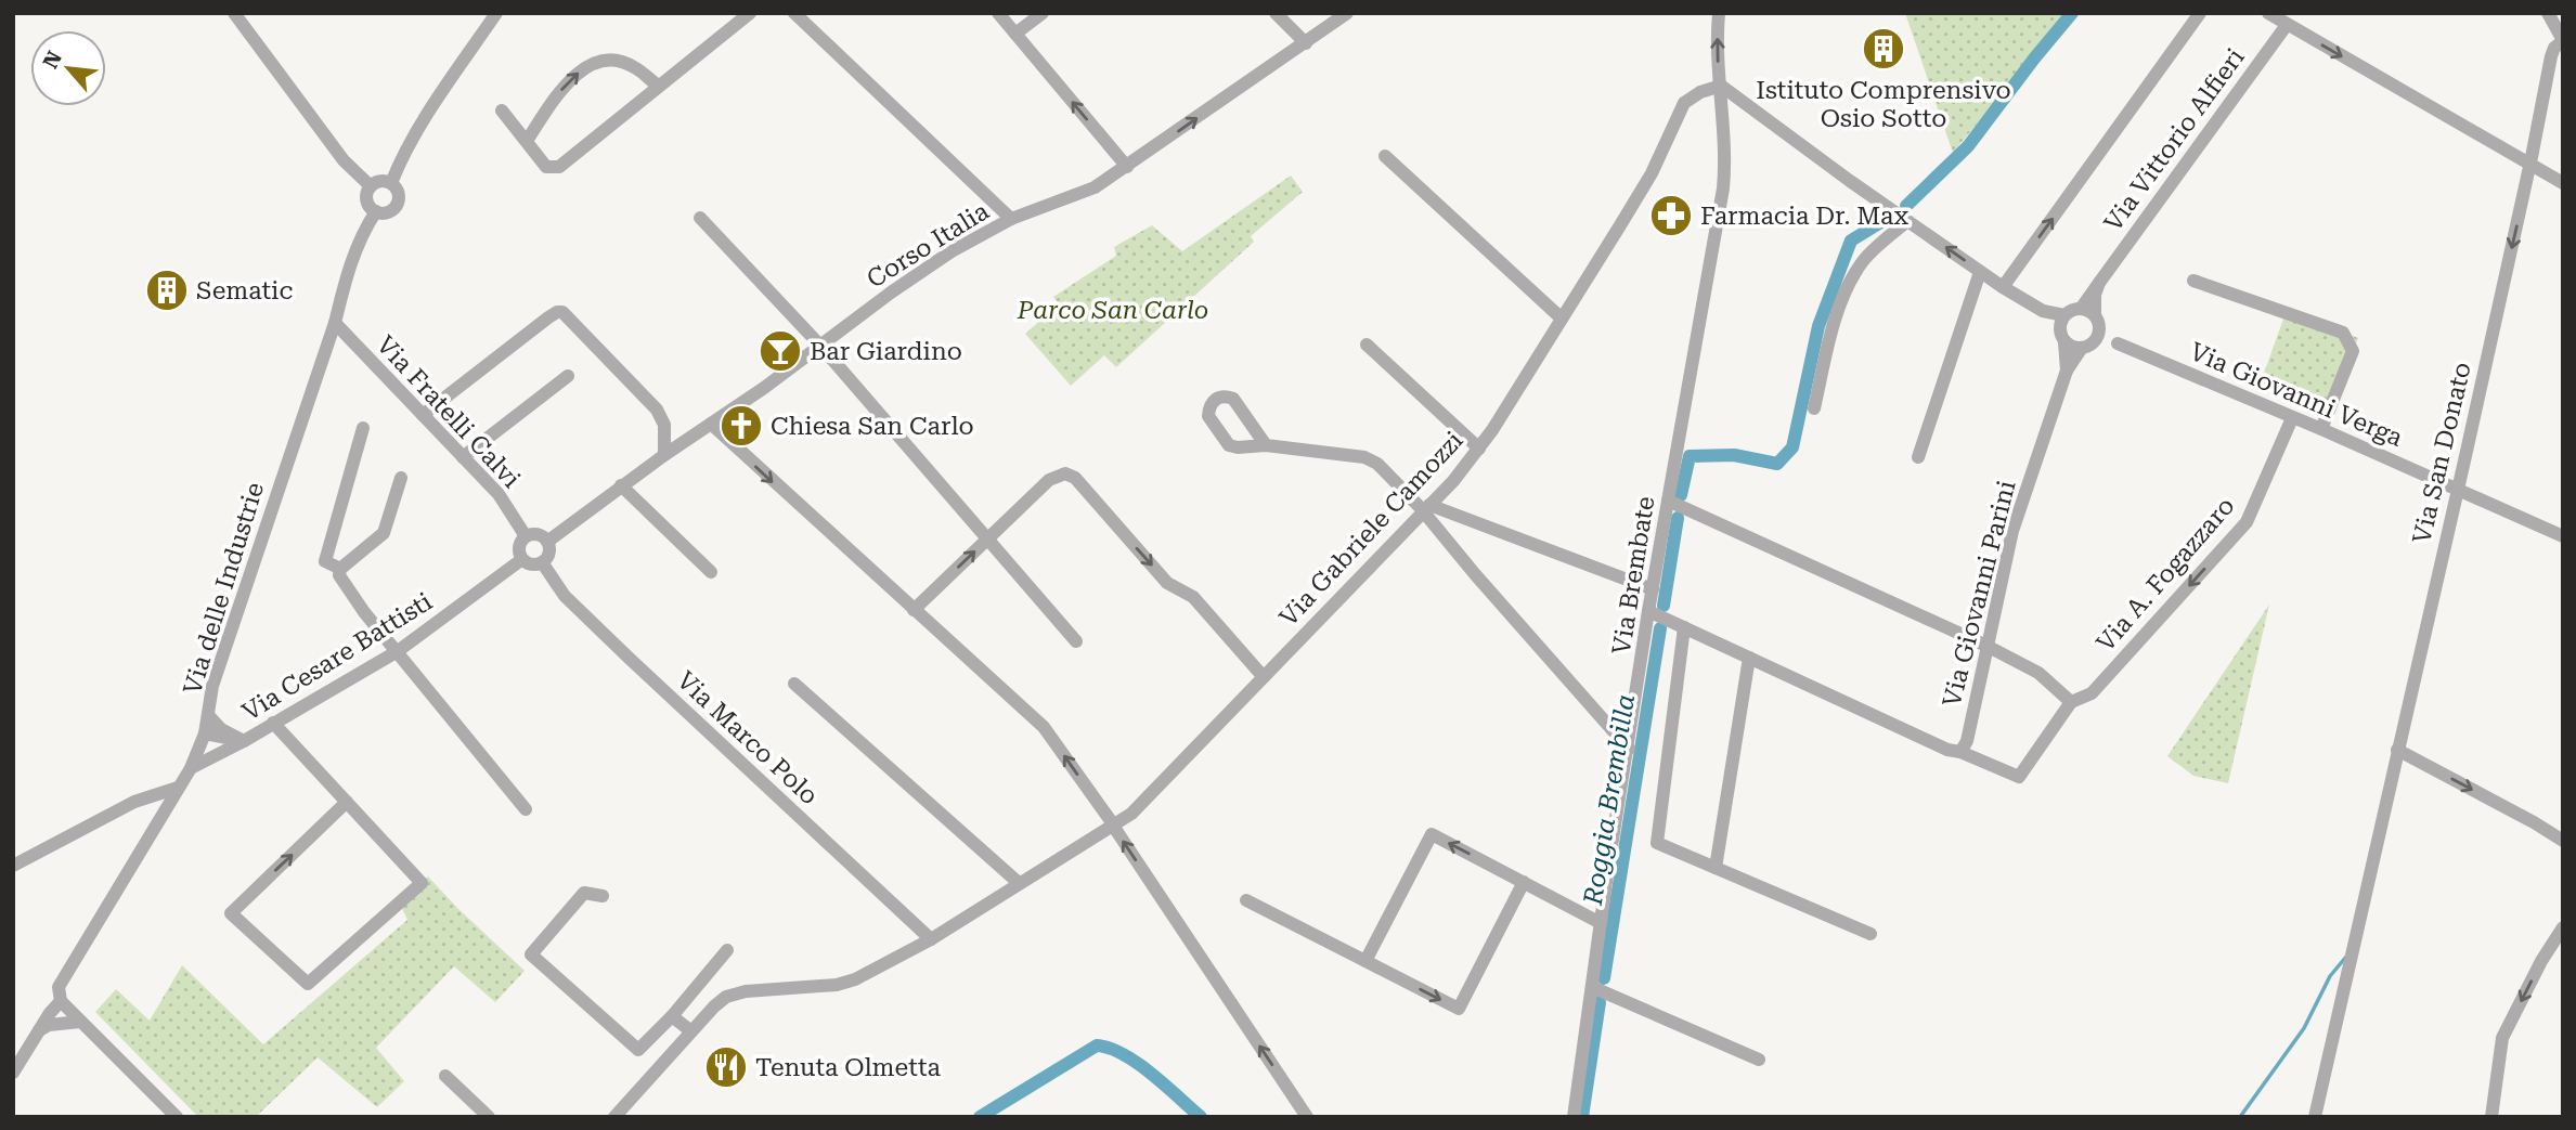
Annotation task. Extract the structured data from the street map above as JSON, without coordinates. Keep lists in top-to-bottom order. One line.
{"streets":{"street":["Via Vittorio Alfieri","Corso Italia","Via Giovanni Verga","Via Fratelli Calvi","Via San Donato","Via Gabriele Camozzi","Via A. Fogazzaro","Via Brembate","Via delle Industrie","Via Giovanni Parini","Via Cesare Battisti","Via Marco Polo"]},"crossings":[["Via Vittorio Alfieri","Via Giovanni Verga"],["Via Vittorio Alfieri","Via Giovanni Parini"],["Corso Italia","Via Fratelli Calvi"],["Corso Italia","Via Cesare Battisti"],["Corso Italia","Via Marco Polo"],["Via Giovanni Verga","Via San Donato"],["Via Giovanni Verga","Via A. Fogazzaro"],["Via Giovanni Verga","Via Giovanni Parini"],["Via Fratelli Calvi","Via delle Industrie"],["Via Fratelli Calvi","Via Cesare Battisti"],["Via Fratelli Calvi","Via Marco Polo"],["Via Gabriele Camozzi","Via Brembate"],["Via Gabriele Camozzi","Via Marco Polo"],["Via delle Industrie","Via Cesare Battisti"],["Via Cesare Battisti","Via Marco Polo"]],"one_way":["Via A. Fogazzaro"],"water":["Roggia Brembilla"],"parks":["Parco San Carlo"],"places":{"building":["Istituto Comprensivo Osio Sotto","Sematic"],"pharmacy":["Farmacia Dr. Max"],"bar":["Bar Giardino"],"church":["Chiesa San Carlo"],"restaurant":["Tenuta Olmetta"]},"north":"top left"}
